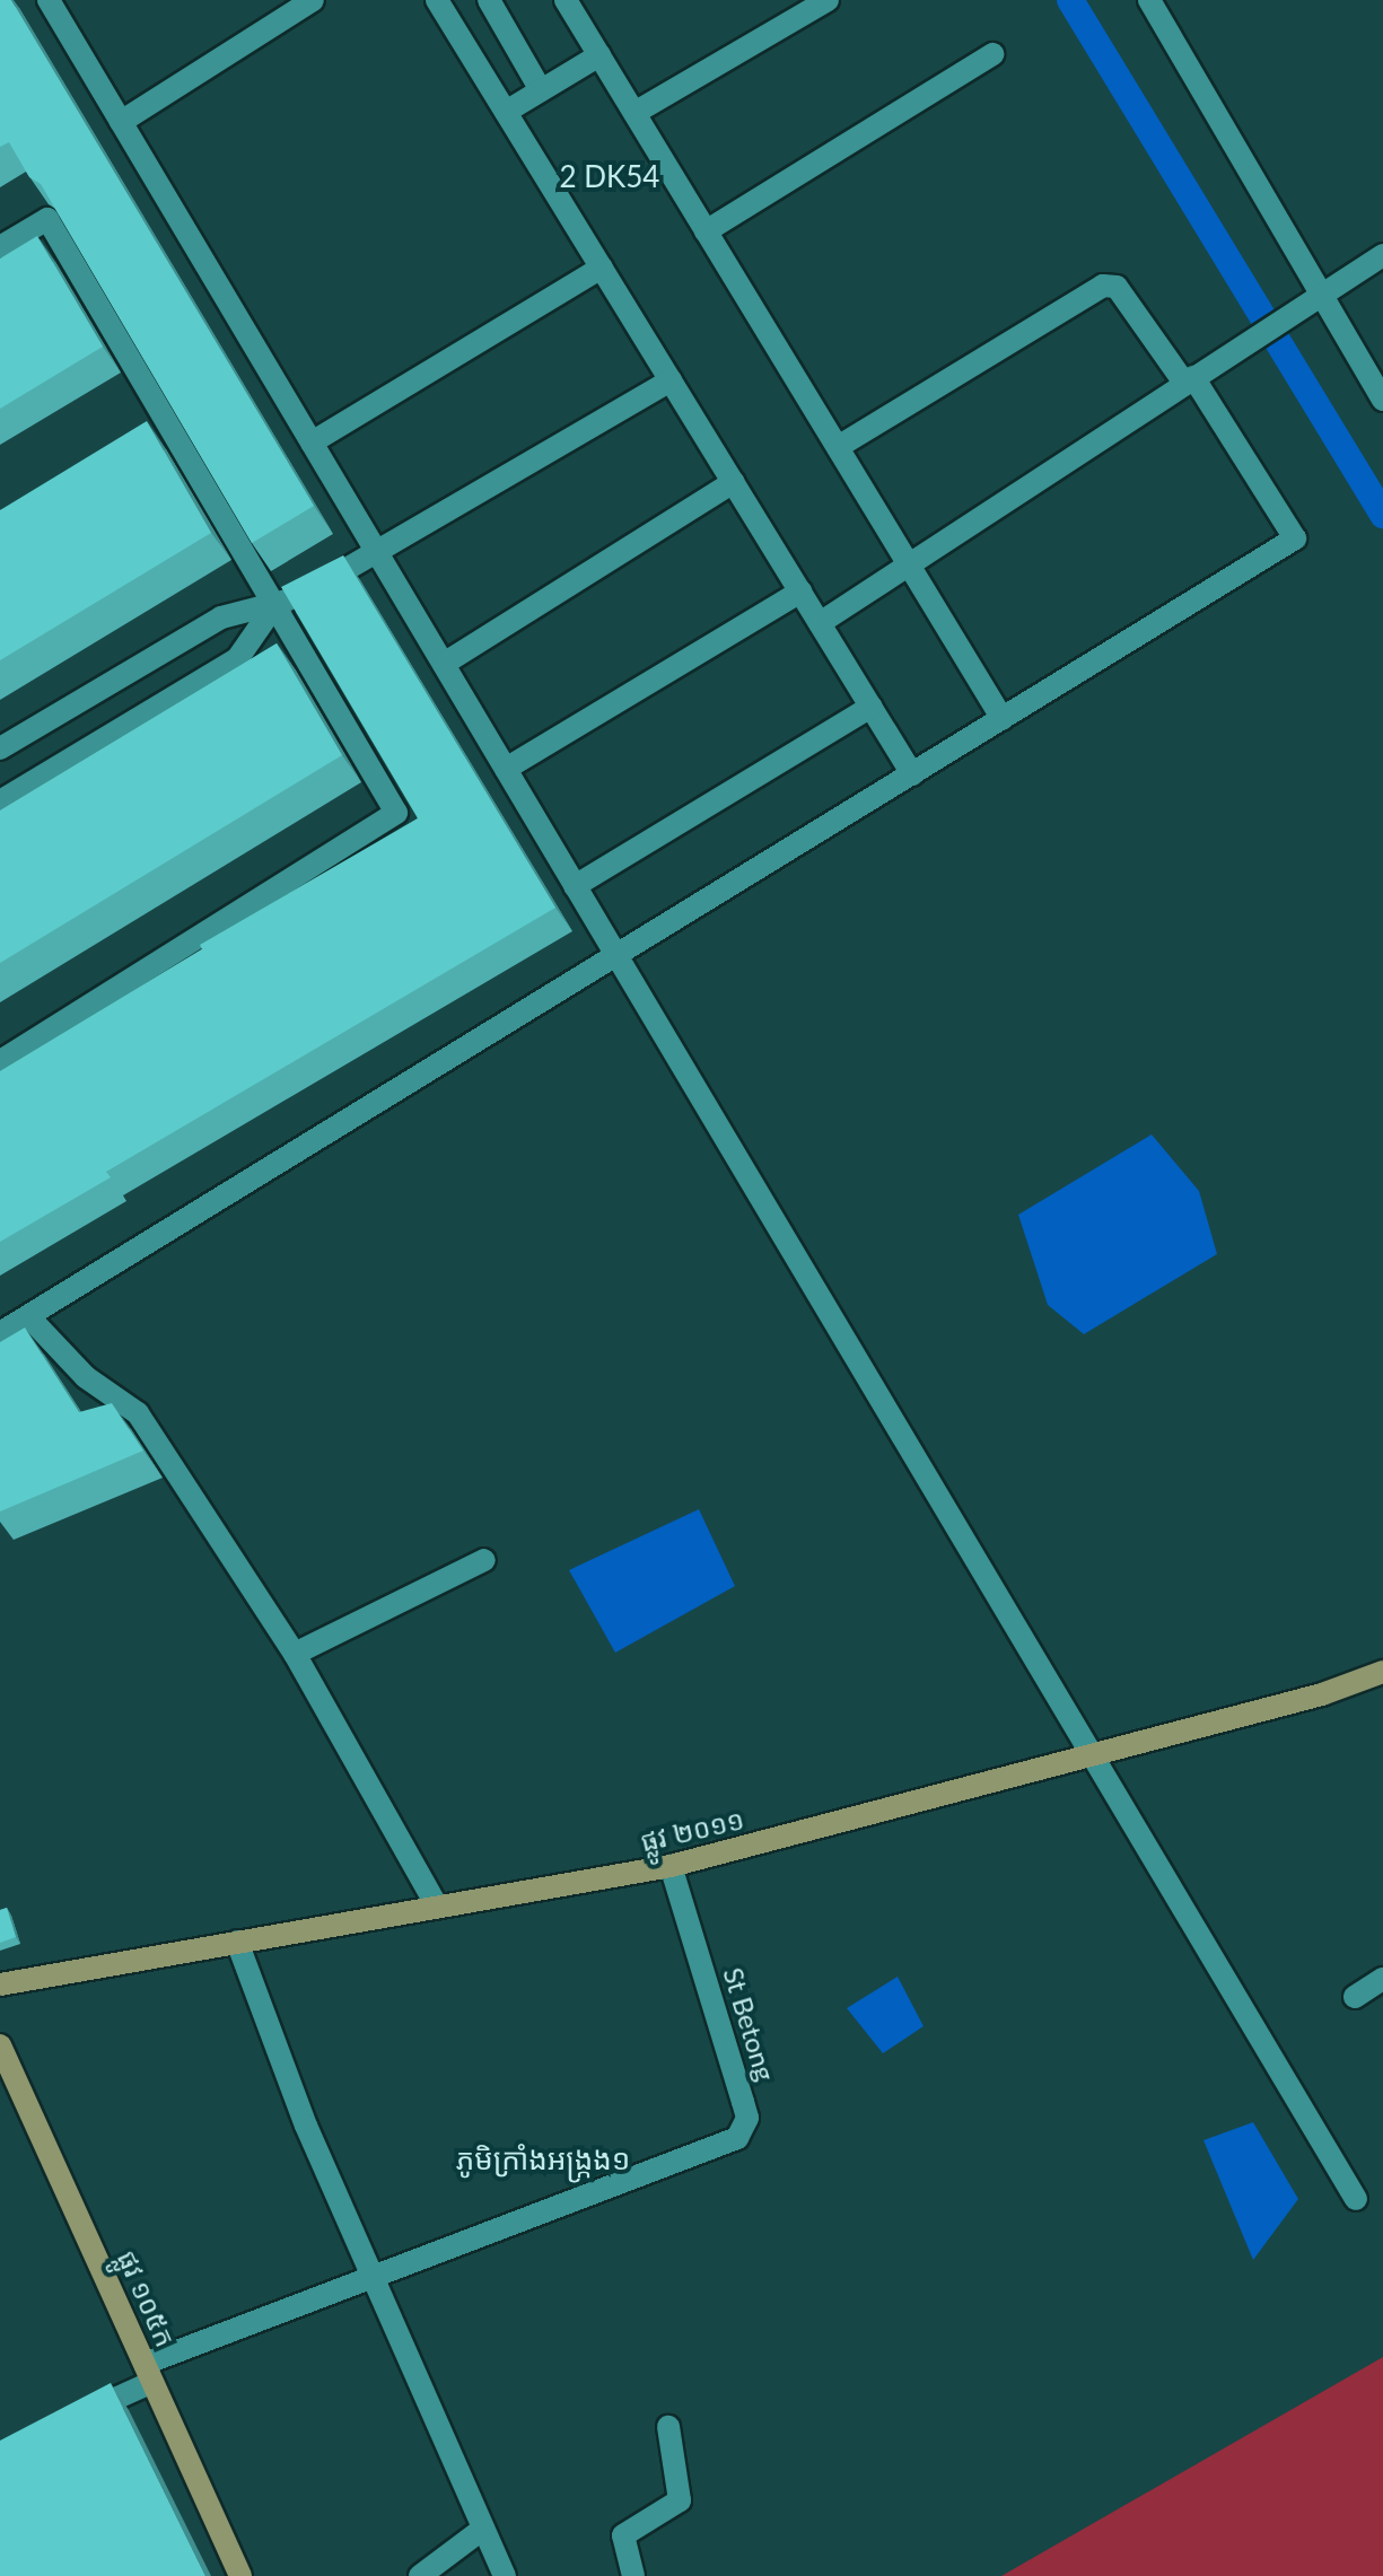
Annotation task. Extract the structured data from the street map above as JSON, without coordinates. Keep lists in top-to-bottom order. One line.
{"streets":{"main road":["ផ្លូវ ២០១១","ផ្លូវ ១០៥ក"],"street":["St Betong"]},"crossings":[["ផ្លូវ ២០១១","St Betong"],["St Betong","ផ្លូវ ១០៥ក"]],"districts":["2 DK54","ភូមិក្រាំងអង្រ្កង១"]}
